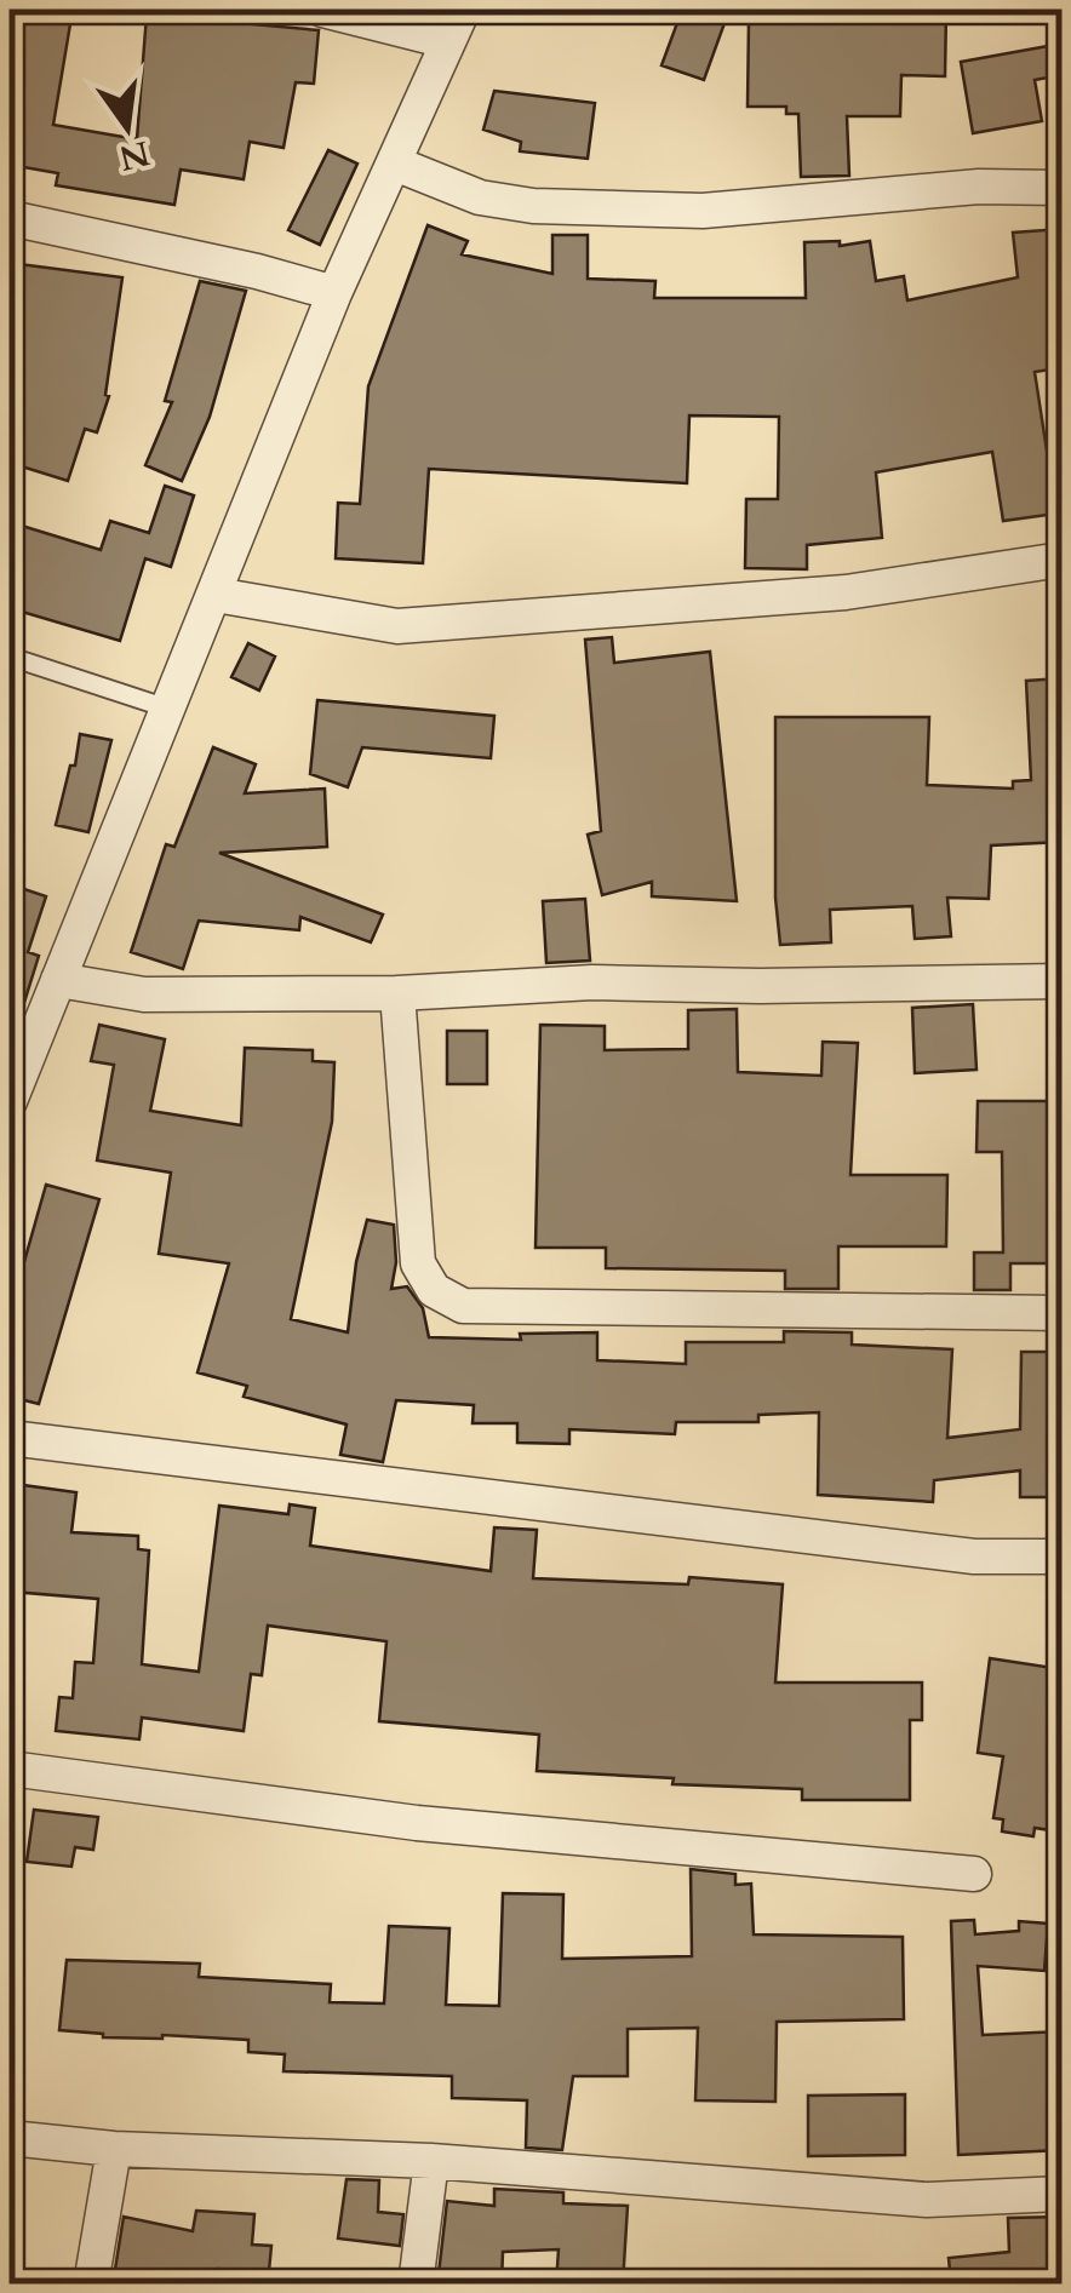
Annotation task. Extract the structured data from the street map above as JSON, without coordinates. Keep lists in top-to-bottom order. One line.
{"north":"bottom"}
